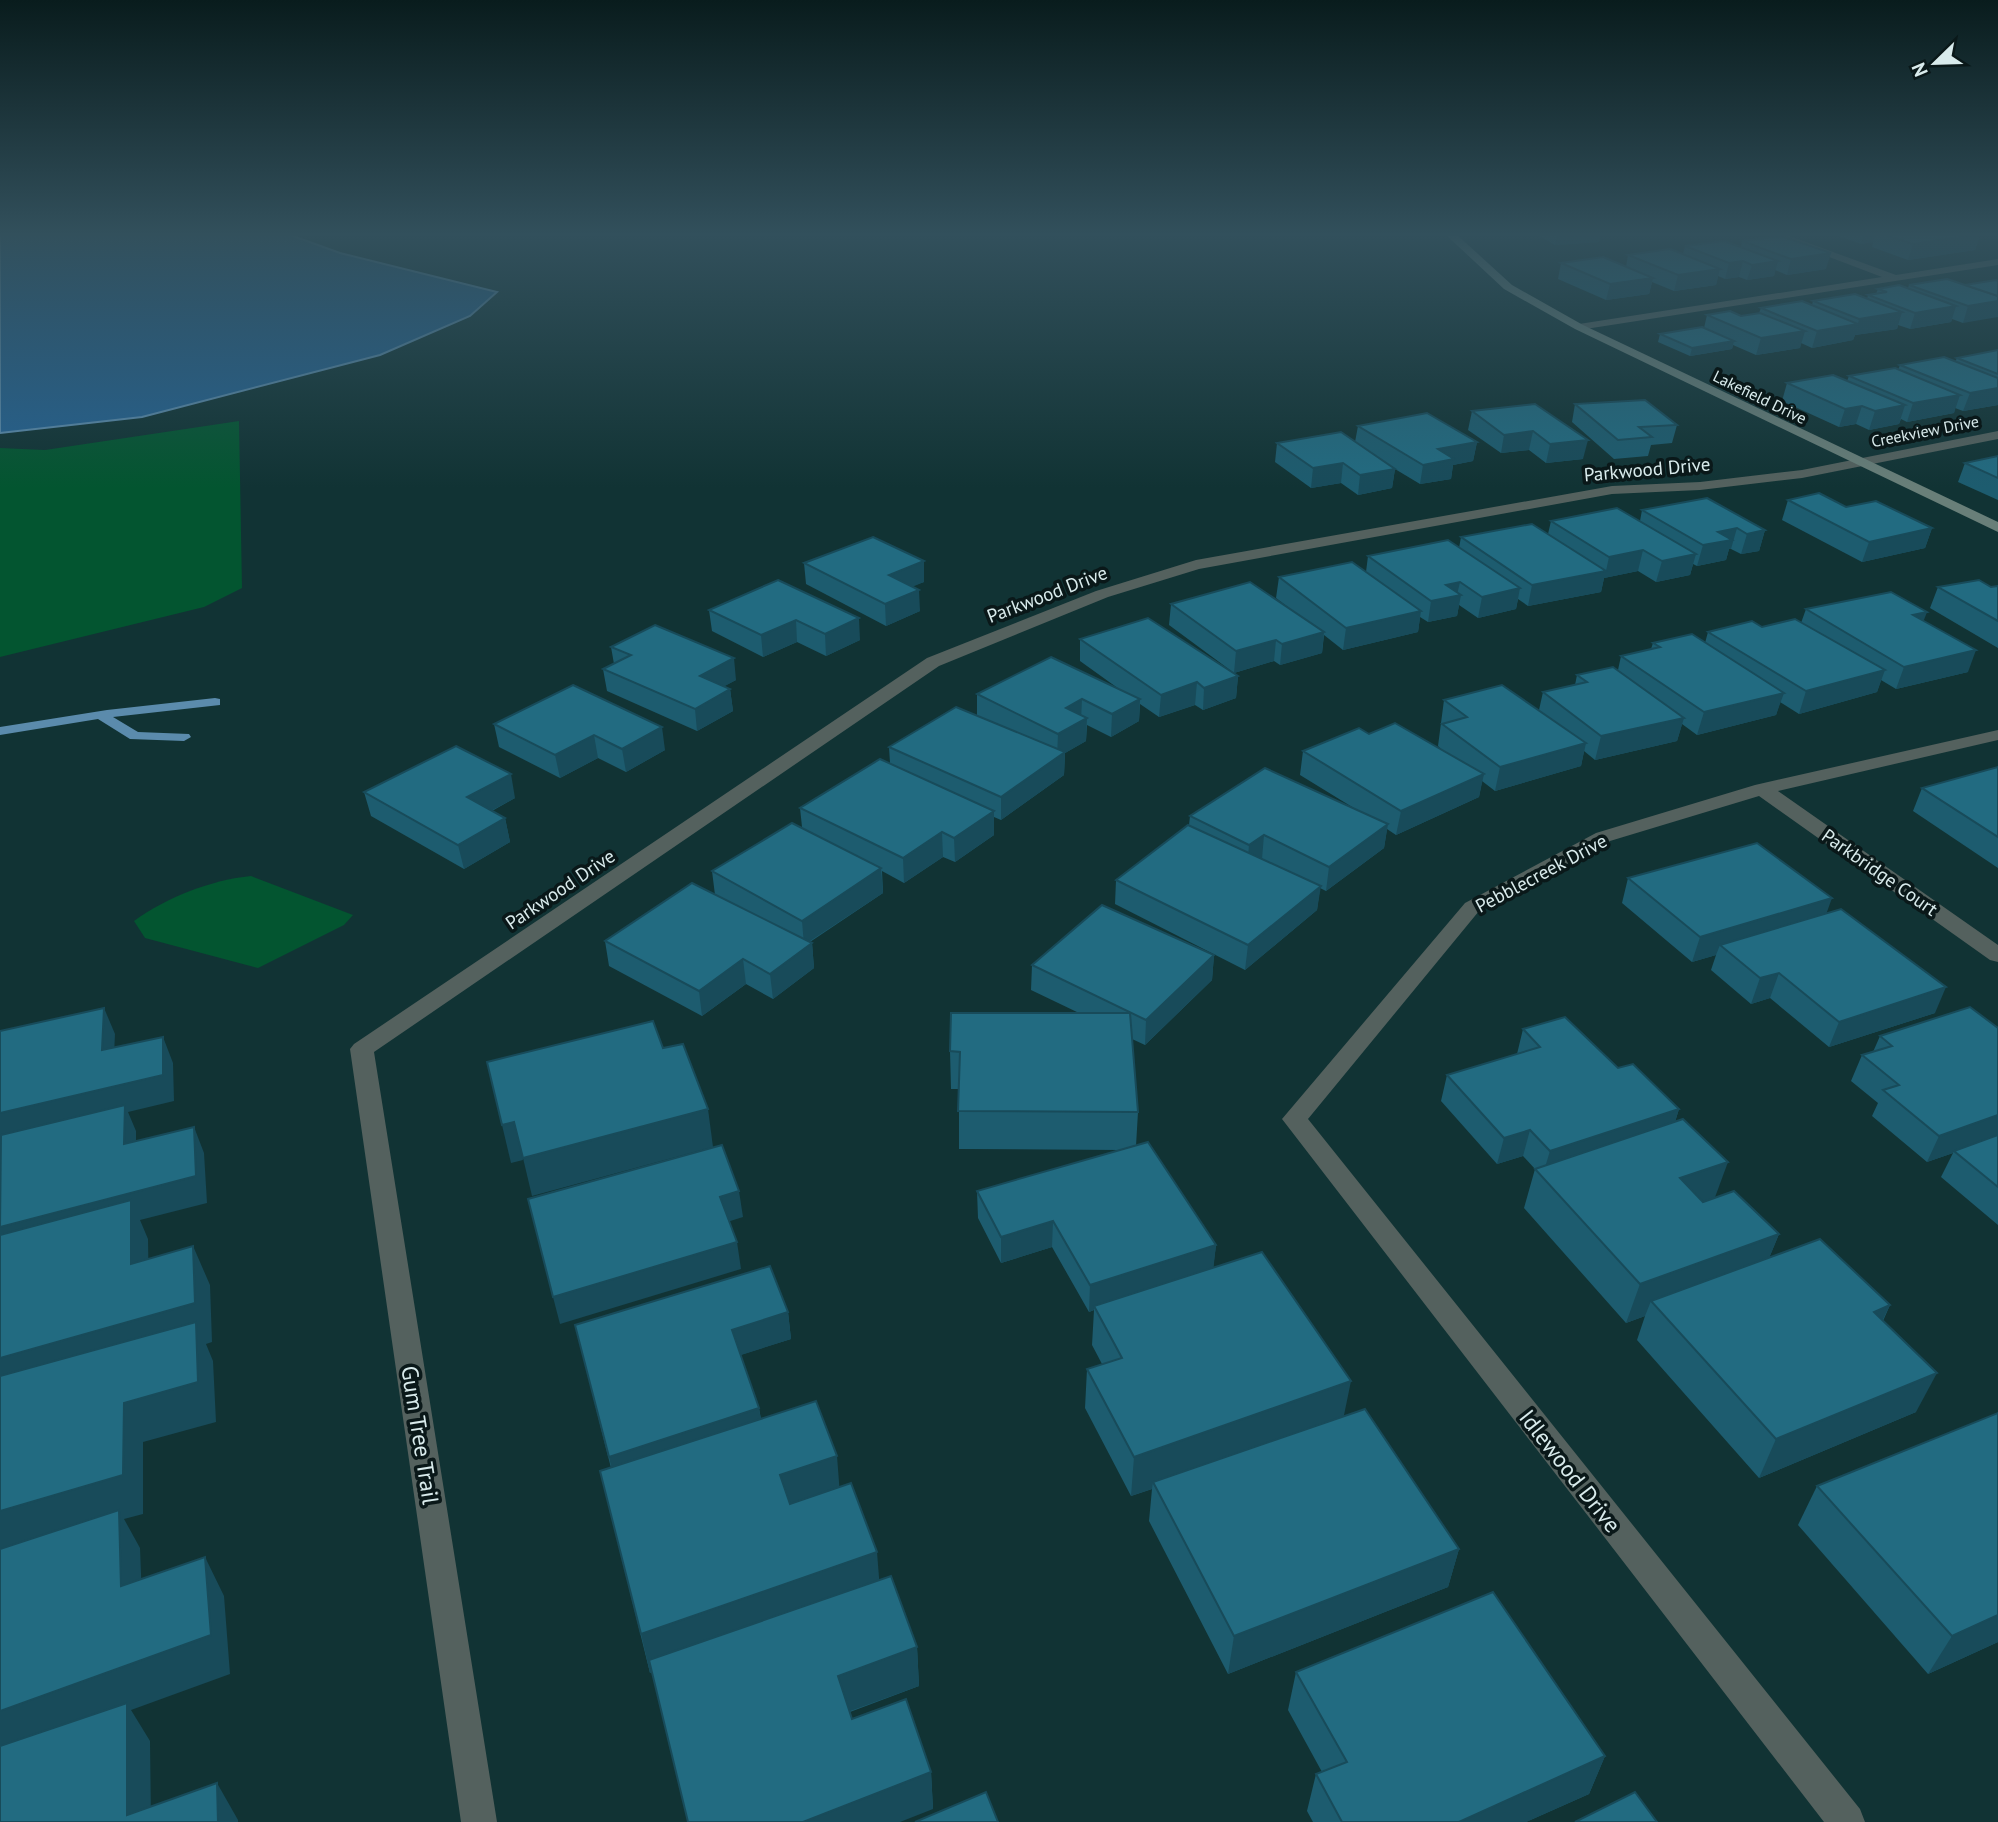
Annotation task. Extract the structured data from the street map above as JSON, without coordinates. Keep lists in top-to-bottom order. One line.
{"streets":{"street":["Lakefield Drive","Creekview Drive","Parkwood Drive","Parkbridge Court","Pebblecreek Drive","Gum Tree Trail","Idlewood Drive"]},"crossings":[["Lakefield Drive","Creekview Drive"],["Lakefield Drive","Parkwood Drive"],["Creekview Drive","Parkwood Drive"],["Parkwood Drive","Gum Tree Trail"],["Parkbridge Court","Pebblecreek Drive"],["Pebblecreek Drive","Idlewood Drive"]],"north":"bottom left"}
